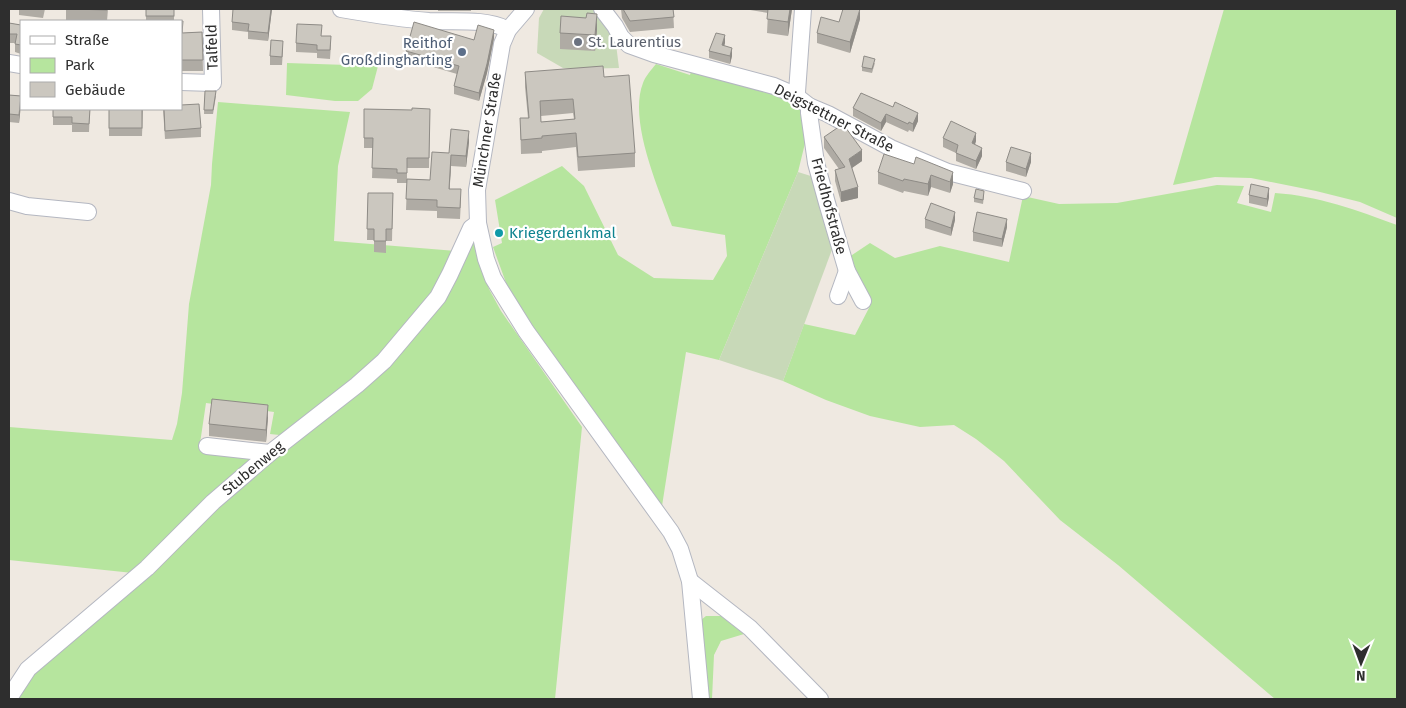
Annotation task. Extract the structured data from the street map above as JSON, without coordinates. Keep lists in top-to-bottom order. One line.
{"streets":{"street":["Talfeld","Deigstettner Straße","Münchner Straße","Friedhofstraße","Stubenweg"]},"crossings":[["Deigstettner Straße","Friedhofstraße"],["Münchner Straße","Stubenweg"]],"places":["St. Laurentius","Reithof Großdingharting","Kriegerdenkmal"],"legend":["Straße","Park","Gebäude"],"north":"bottom"}
